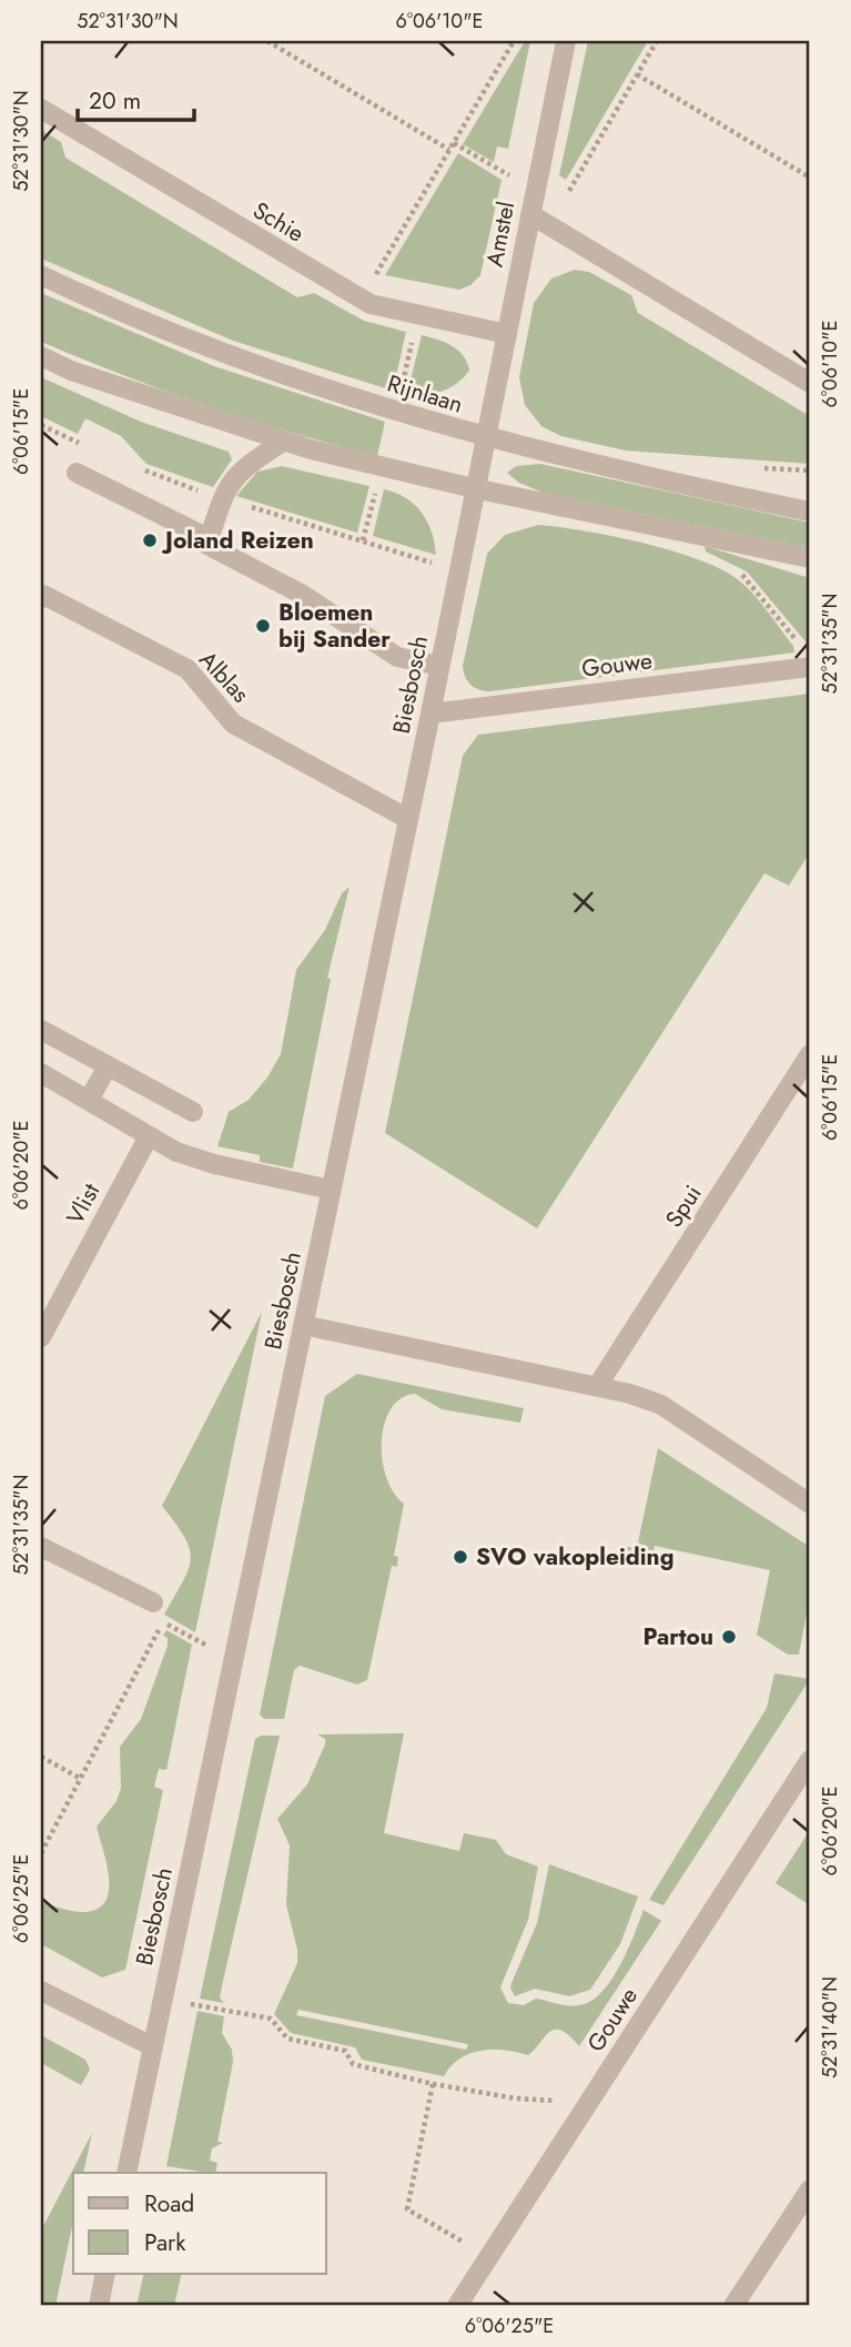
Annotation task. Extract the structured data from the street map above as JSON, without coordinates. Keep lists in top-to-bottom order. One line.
{"streets":{"street":["Schie","Amstel","Rijnlaan","Gouwe","Alblas","Biesbosch","Vlist","Spui"]},"crossings":[["Schie","Amstel"],["Amstel","Rijnlaan"],["Amstel","Biesbosch"],["Rijnlaan","Biesbosch"],["Gouwe","Biesbosch"],["Alblas","Biesbosch"]],"places":["Joland Reizen","Bloemen bij Sander","SVO vakopleiding","Partou"],"legend":["Road","Park"],"scale_bar":"20 m","coordinates":["52°31'30\"N","6°06'10\"E","6°06'15\"E","52°31'35\"N","6°06'20\"E","6°06'25\"E","52°31'40\"N"]}
